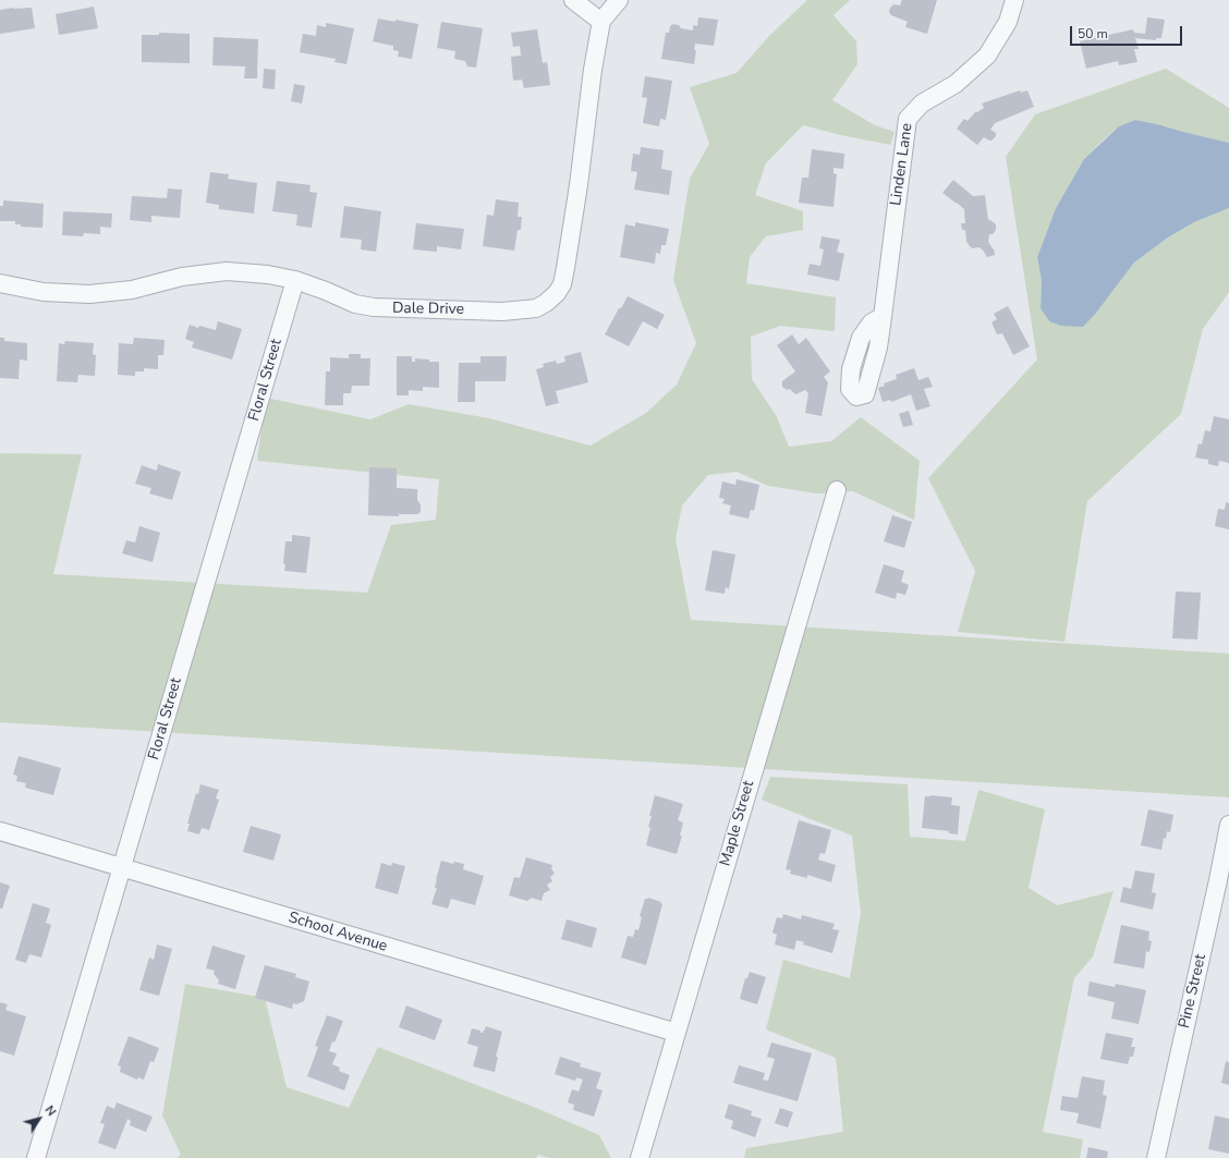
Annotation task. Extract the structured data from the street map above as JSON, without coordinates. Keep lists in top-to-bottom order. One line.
{"streets":{"street":["Linden Lane","Dale Drive","Floral Street","Maple Street","School Avenue","Pine Street"]},"crossings":[["Dale Drive","Floral Street"],["Floral Street","School Avenue"],["Maple Street","School Avenue"]],"scale_bar":"50 m","north":"top right"}
